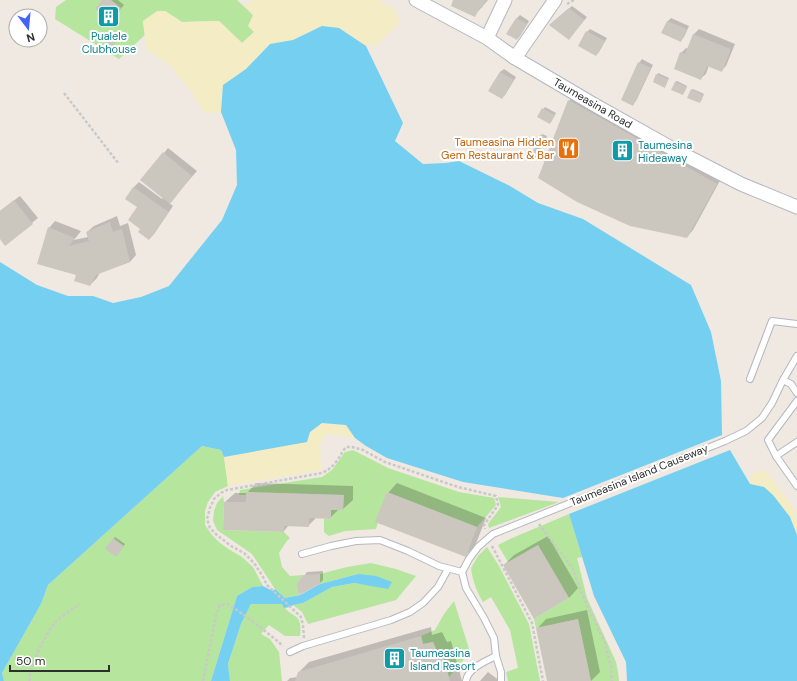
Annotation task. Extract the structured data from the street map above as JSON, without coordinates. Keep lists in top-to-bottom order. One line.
{"streets":{"street":["Taumeasina Road"],"lane":["Taumeasina Island Causeway"]},"places":{"building":["Pualele Clubhouse","Taumesina Hideaway","Taumeasina Island Resort"],"restaurant":["Taumeasina Hidden Gem Restaurant & Bar"]},"scale_bar":"50 m","north":"bottom"}
